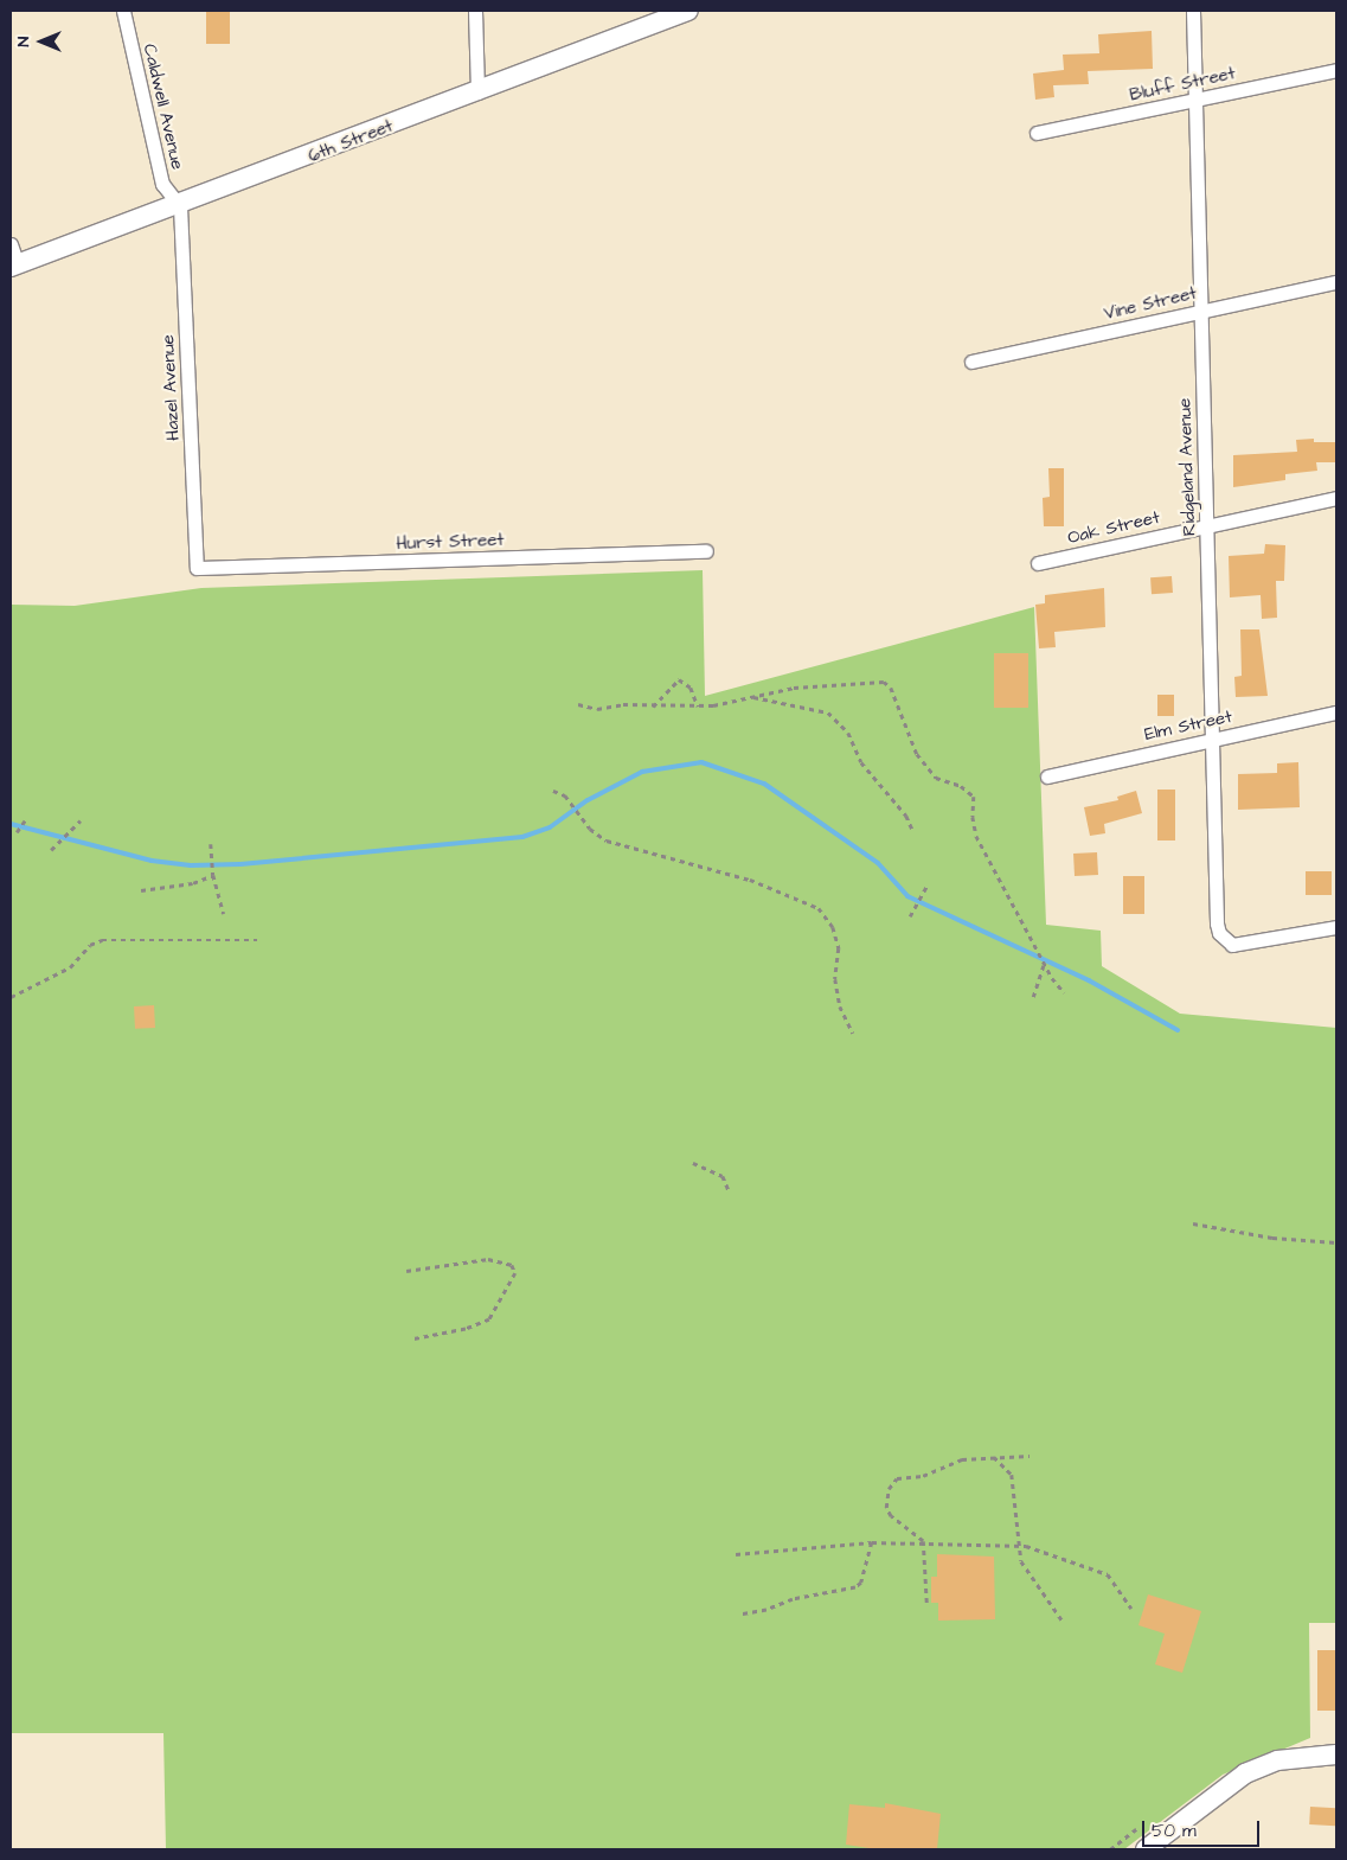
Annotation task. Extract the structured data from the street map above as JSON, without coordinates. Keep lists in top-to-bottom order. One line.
{"streets":{"street":["Bluff Street","Caldwell Avenue","6th Street","Vine Street","Hazel Avenue","Ridgeland Avenue","Oak Street","Hurst Street","Elm Street"]},"crossings":[["Bluff Street","Ridgeland Avenue"],["Caldwell Avenue","6th Street"],["Caldwell Avenue","Hazel Avenue"],["6th Street","Hazel Avenue"],["Vine Street","Ridgeland Avenue"],["Hazel Avenue","Hurst Street"],["Ridgeland Avenue","Oak Street"],["Ridgeland Avenue","Elm Street"]],"scale_bar":"50 m","north":"left"}
